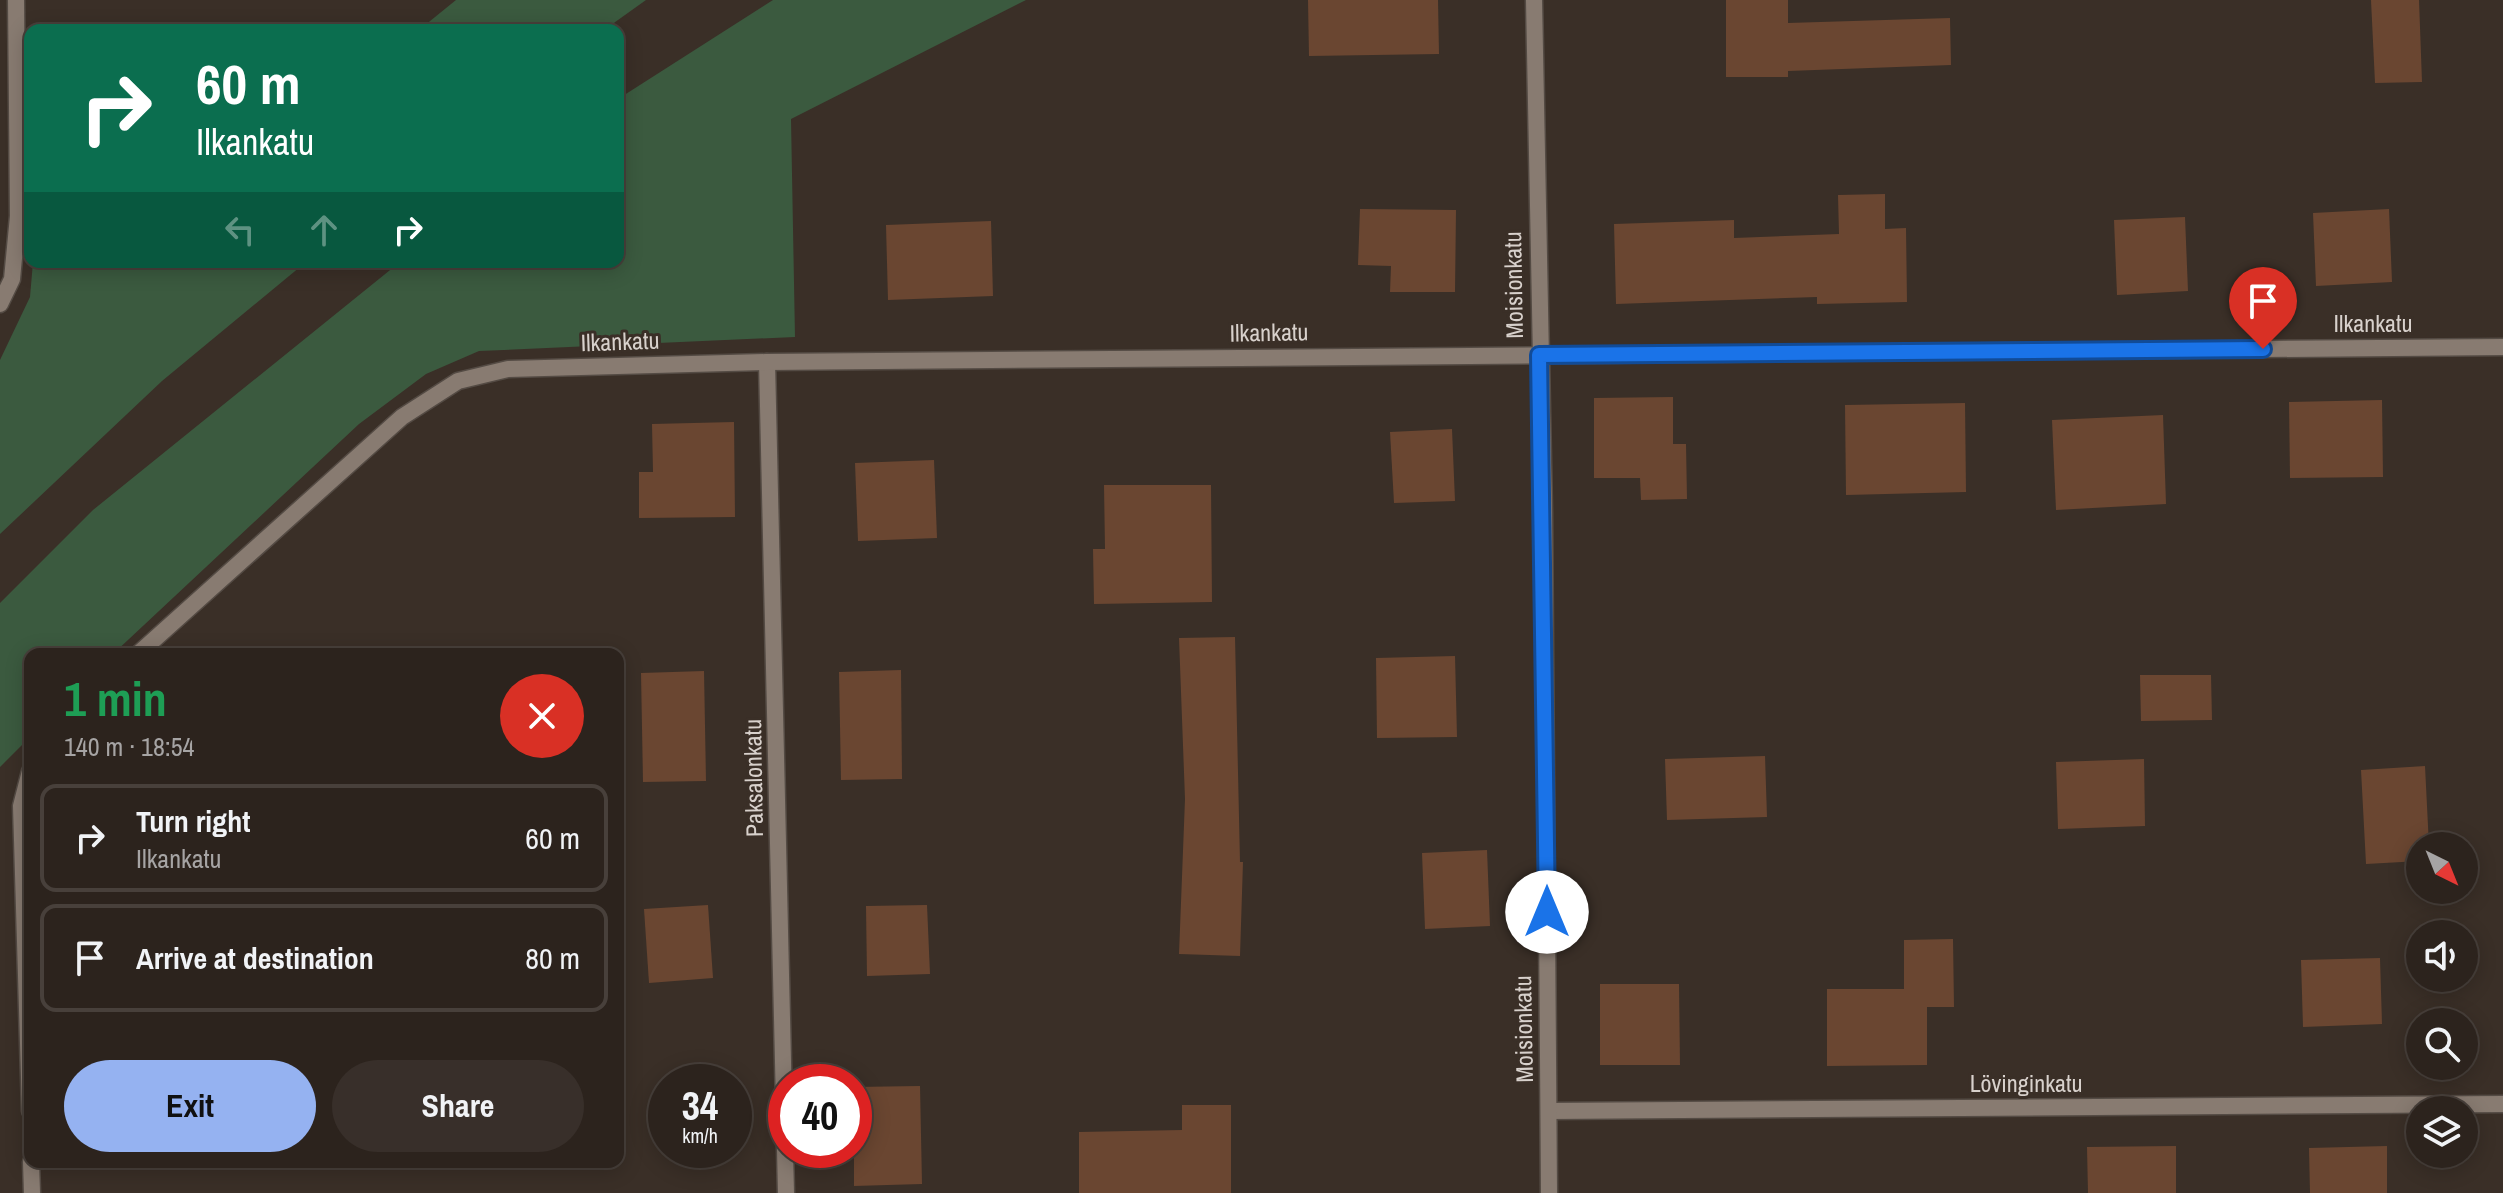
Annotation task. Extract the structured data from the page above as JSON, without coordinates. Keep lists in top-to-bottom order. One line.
{"streets":{"street":["Moisionkatu","Ilkankatu","Paksalonkatu","Lövinginkatu"]},"crossings":[["Moisionkatu","Ilkankatu"],["Moisionkatu","Lövinginkatu"],["Ilkankatu","Paksalonkatu"]],"north":"bottom right","page":{"turn":["60 m","Ilkankatu"],"heading":["1 min","140 m · 18:54"],"list":[{"name":"Turn right","note":"Ilkankatu","value":"60 m"},{"name":"Arrive at destination","value":"80 m"}],"buttons":["Exit","Share"],"speed":"34 km/h","limit":"40"}}
